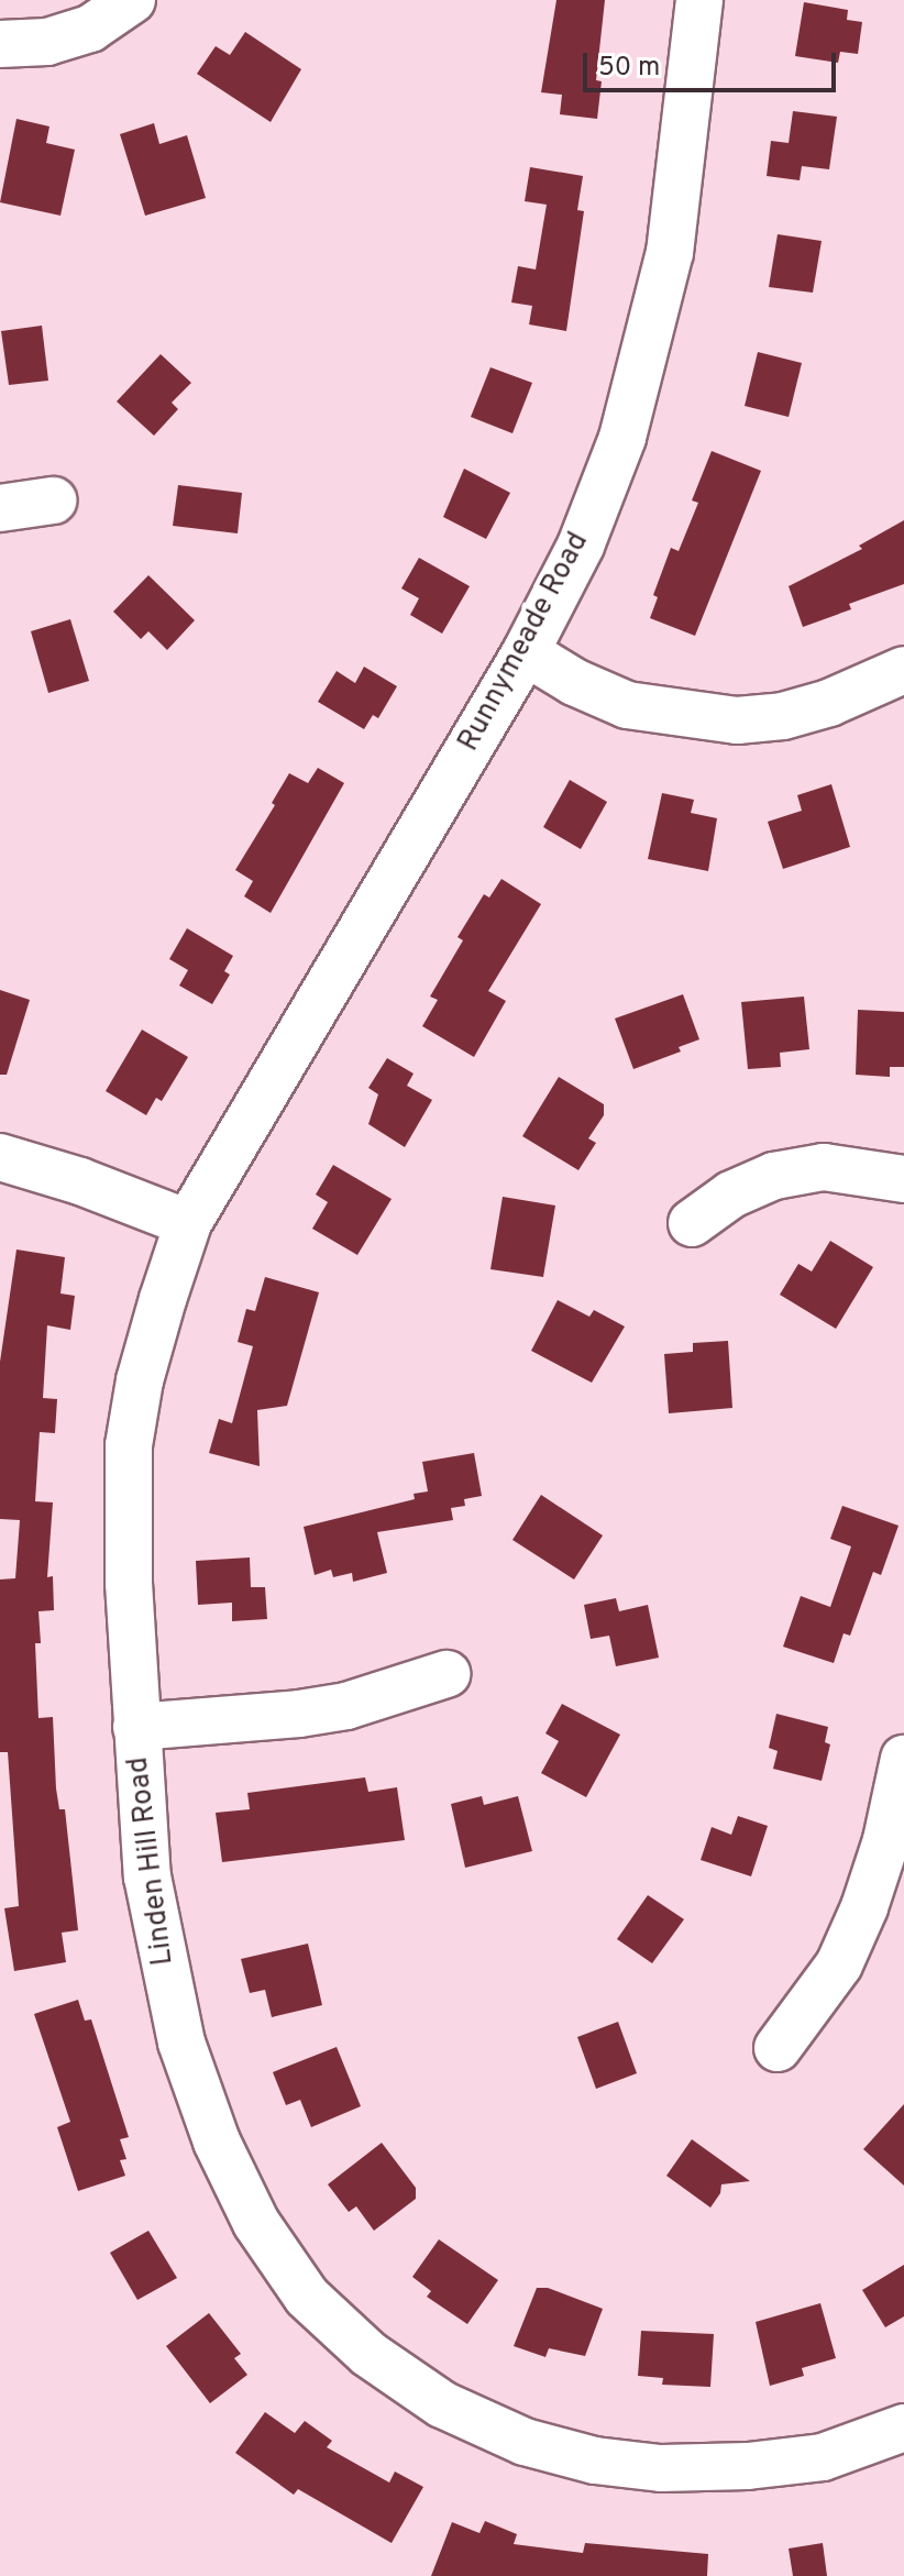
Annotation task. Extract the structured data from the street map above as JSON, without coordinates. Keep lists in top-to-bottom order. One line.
{"streets":{"street":["Runnymeade Road","Linden Hill Road"]},"crossings":[["Runnymeade Road","Linden Hill Road"]],"scale_bar":"50 m"}
